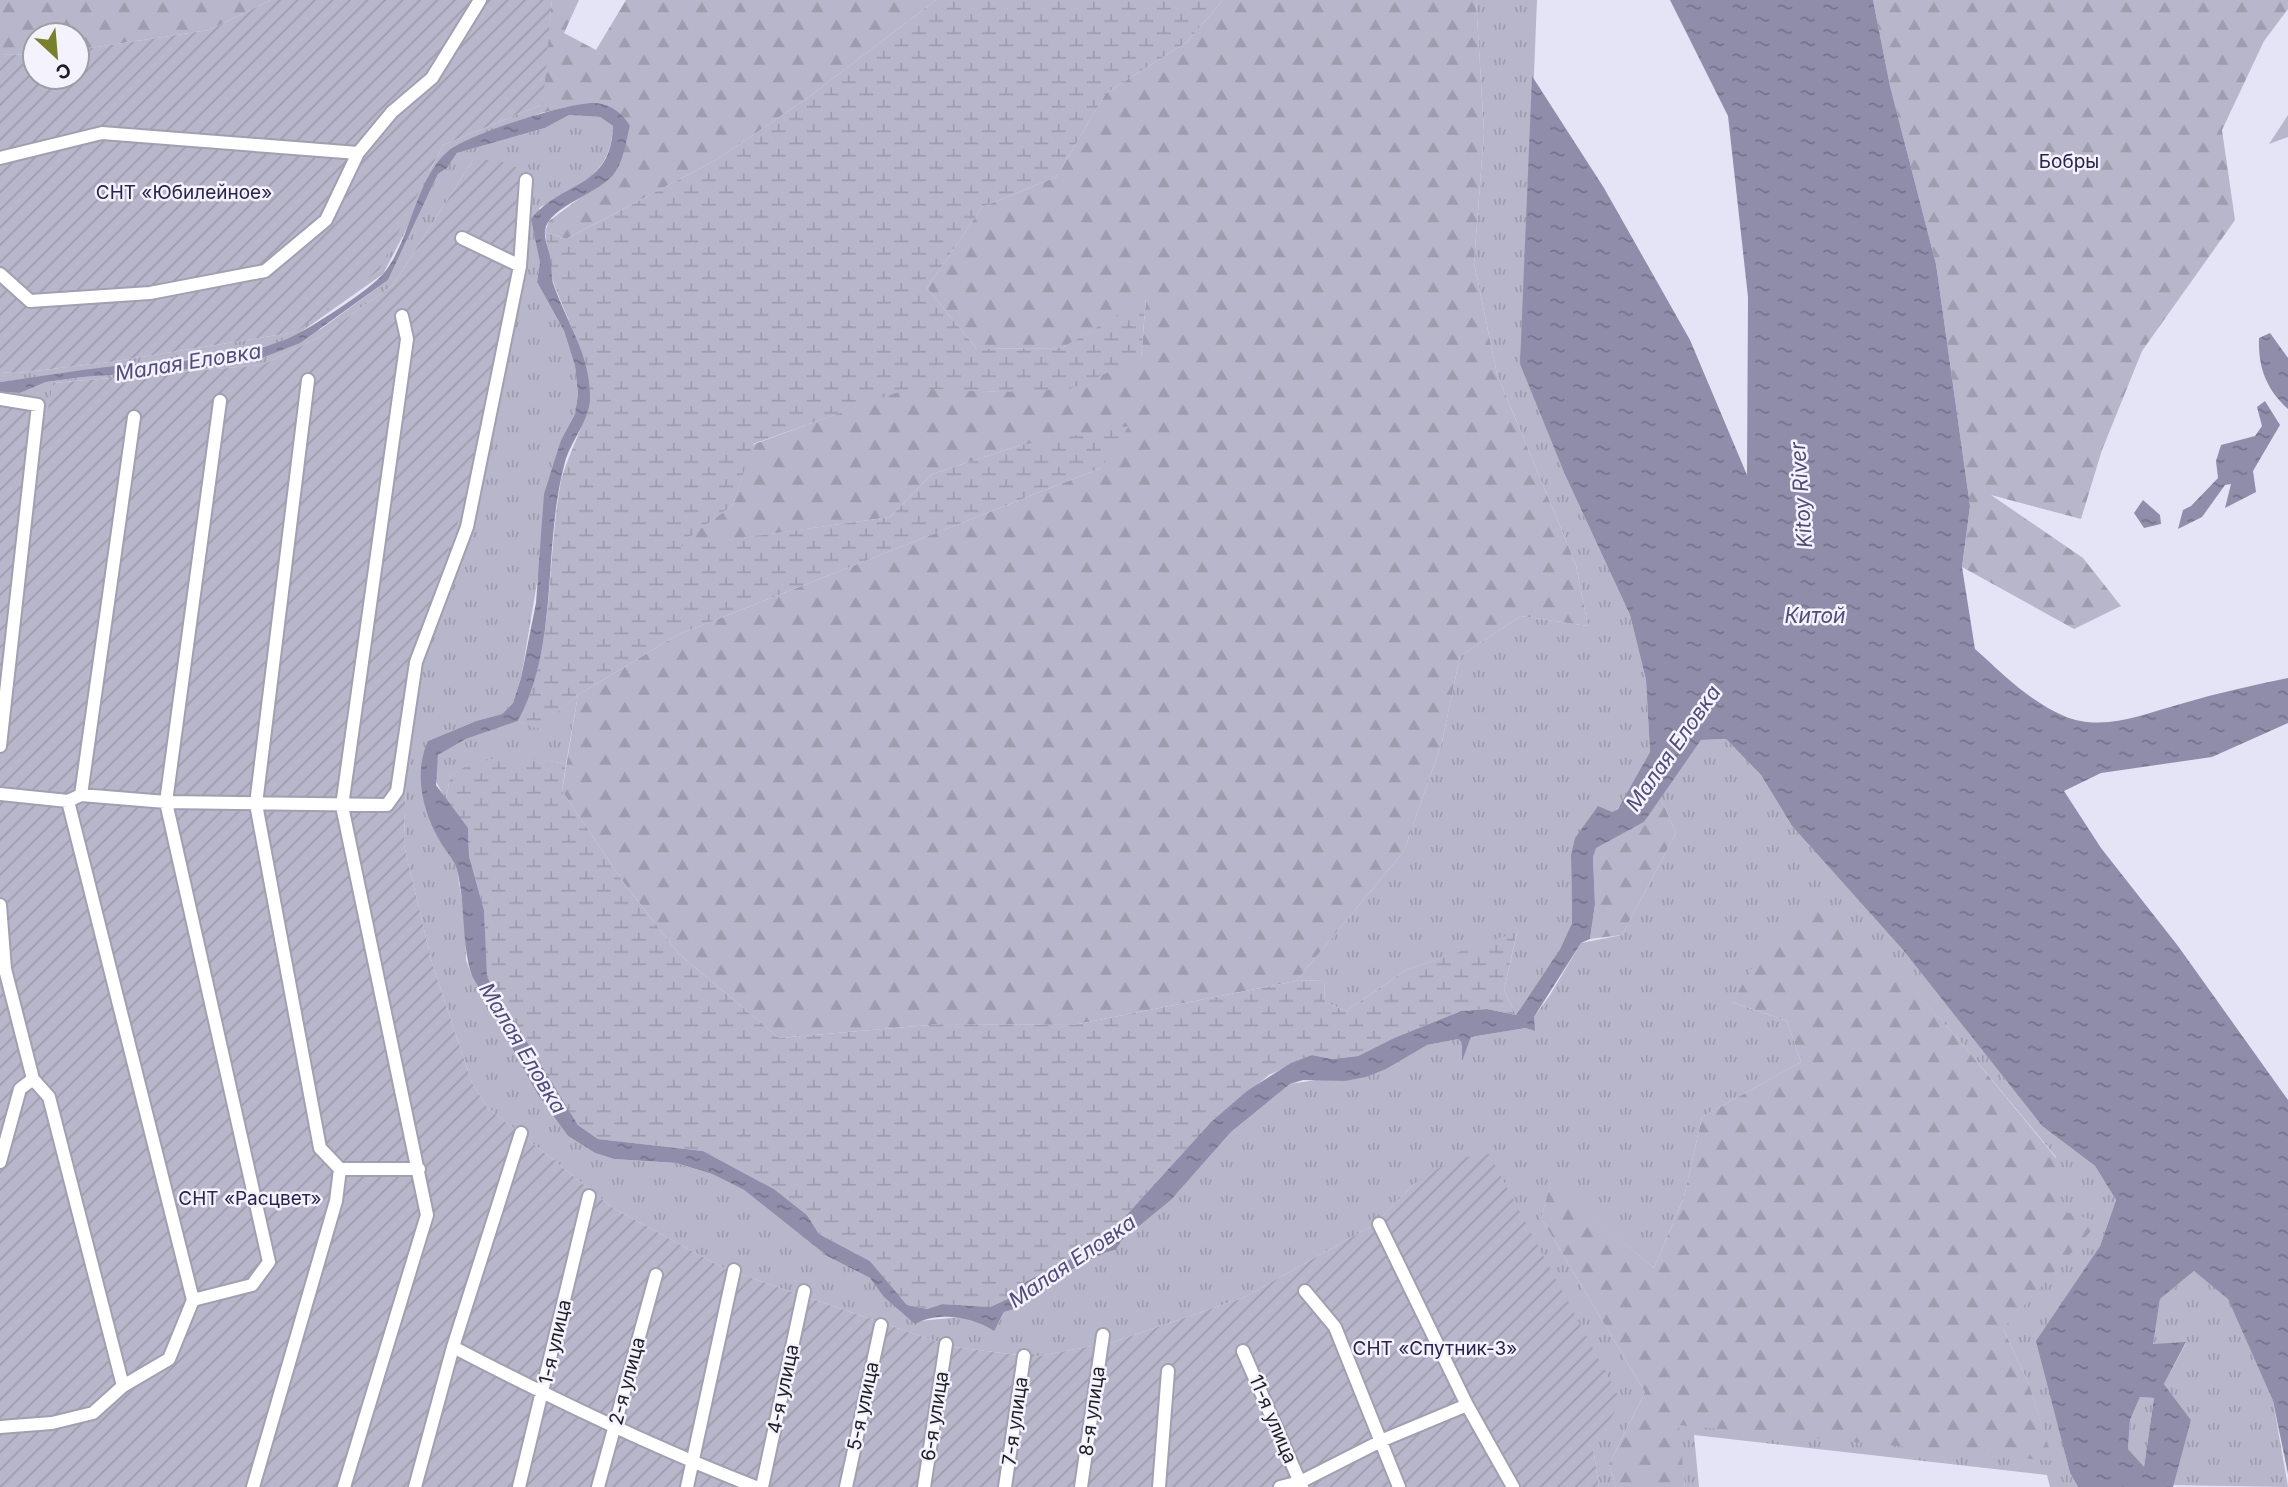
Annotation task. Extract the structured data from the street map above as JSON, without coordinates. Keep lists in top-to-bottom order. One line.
{"streets":{"street":["1-я улица","2-я улица","4-я улица","5-я улица","8-я улица","6-я улица","11-я улица","7-я улица"]},"water":["Малая Еловка","Kitoy River","Китой"],"parks":["Бобры","СНТ «Юбилейное»","СНТ «Расцвет»","СНТ «Спутник-3»"],"north":"bottom right"}
